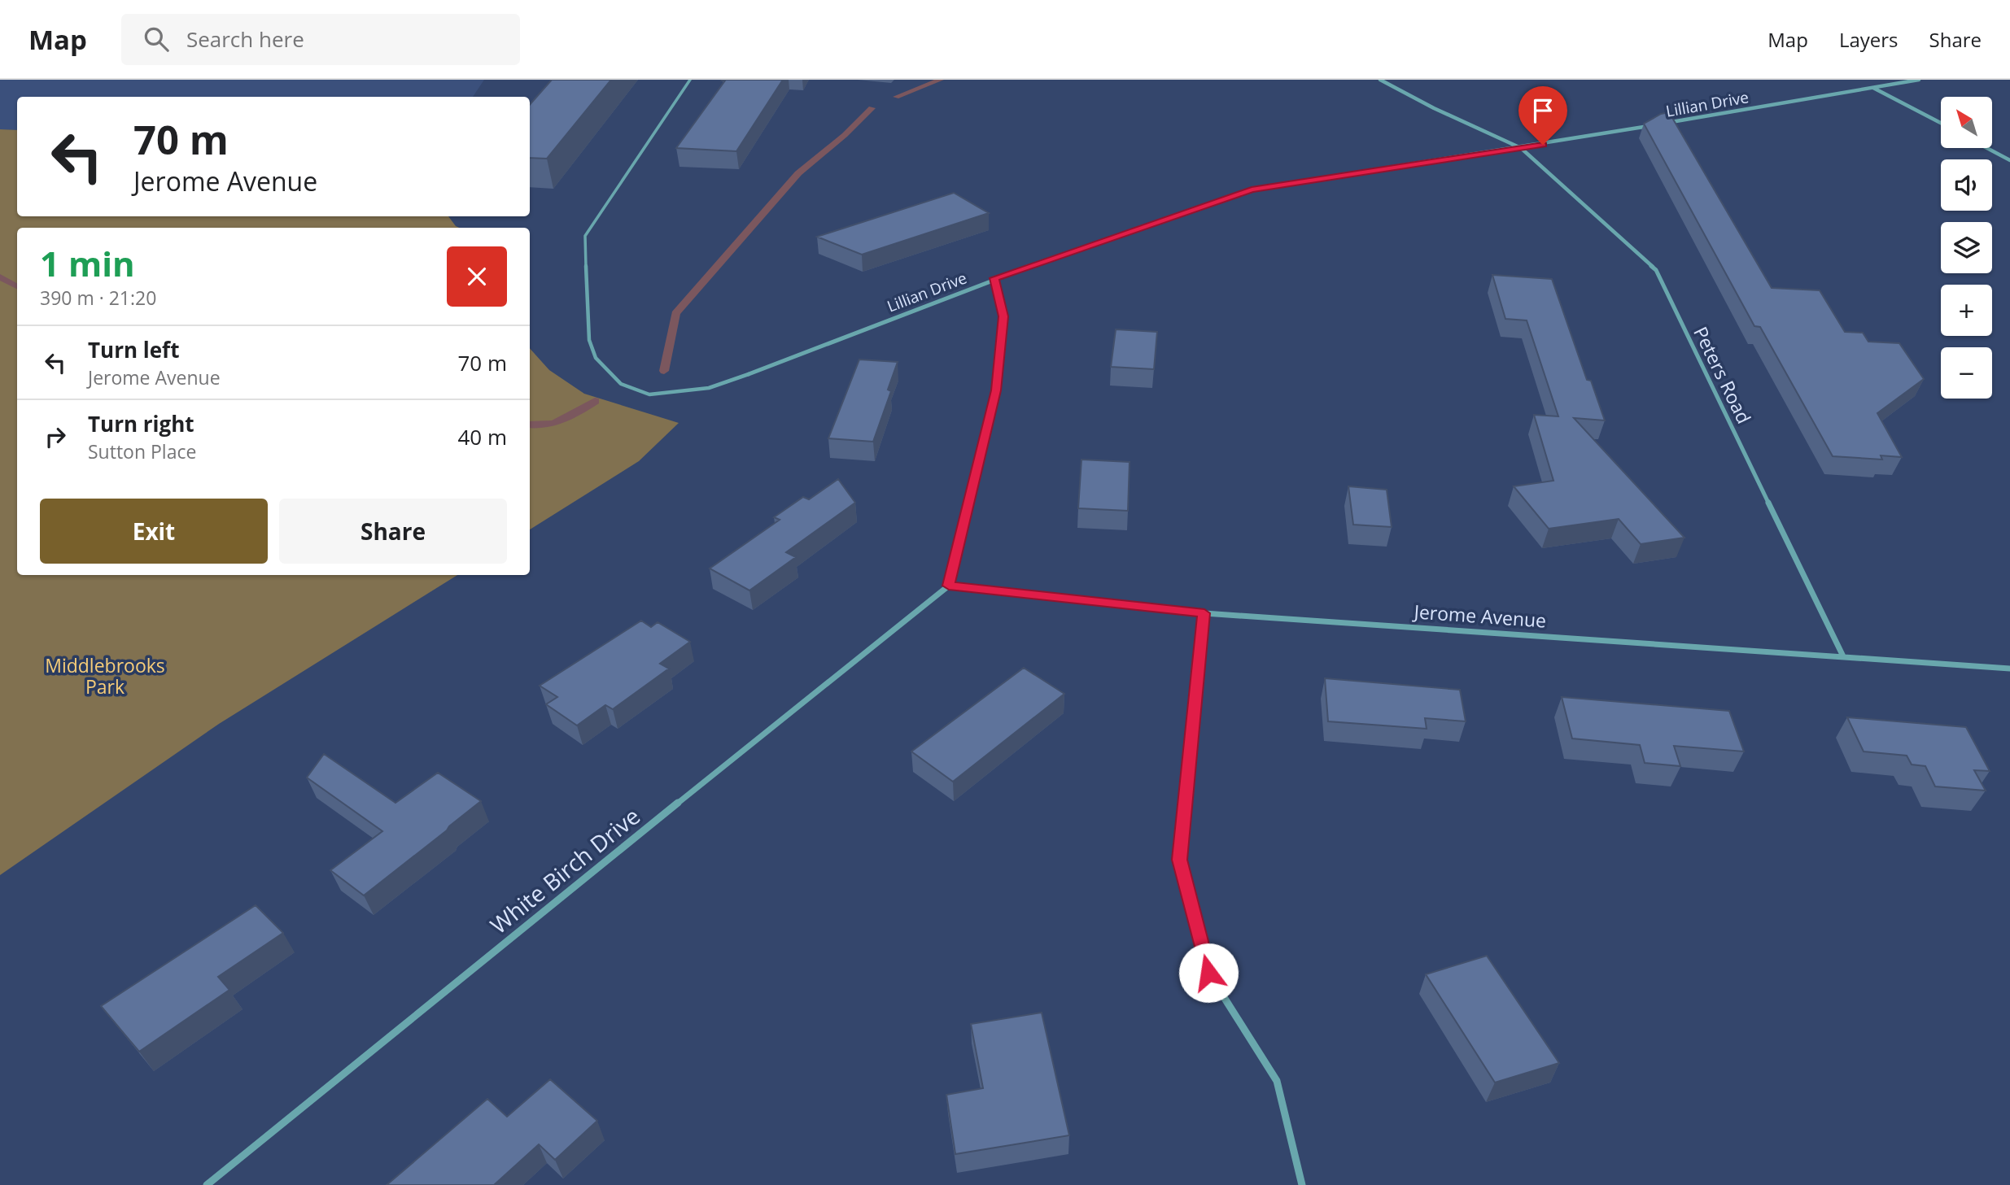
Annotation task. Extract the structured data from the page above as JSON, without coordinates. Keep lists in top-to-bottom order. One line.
{"streets":{"street":["Lillian Drive","Peters Road","Jerome Avenue","White Birch Drive"]},"crossings":[["Lillian Drive","Peters Road"],["Peters Road","Jerome Avenue"],["Jerome Avenue","White Birch Drive"]],"parks":["Middlebrooks Park"],"north":"top left","page":{"header":"Map","search":"Search here","nav":["Map","Layers","Share"],"map_buttons":["+","−"],"turn":["70 m","Jerome Avenue"],"heading":["1 min","390 m · 21:20"],"list":[{"name":"Turn left","note":"Jerome Avenue","value":"70 m"},{"name":"Turn right","note":"Sutton Place","value":"40 m"}],"buttons":["Exit","Share"]}}
